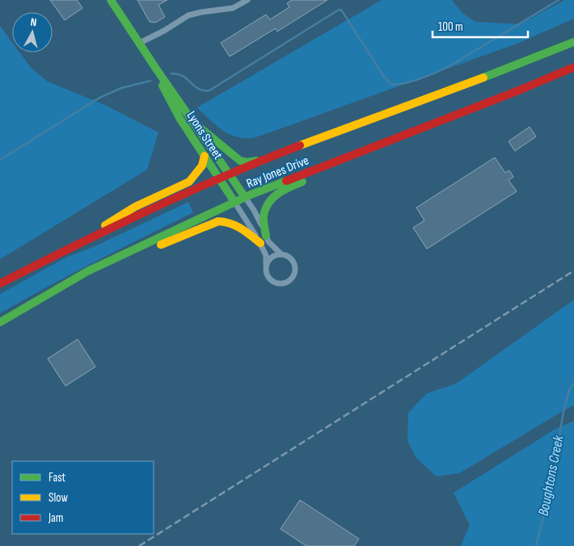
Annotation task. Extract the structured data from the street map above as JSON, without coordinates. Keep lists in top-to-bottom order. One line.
{"streets":{"main road":["Lyons Street","Ray Jones Drive"]},"crossings":[["Lyons Street","Ray Jones Drive"]],"water":["Boughtons Creek"],"legend":["Fast","Slow","Jam"],"scale_bar":"100 m","north":"top"}
